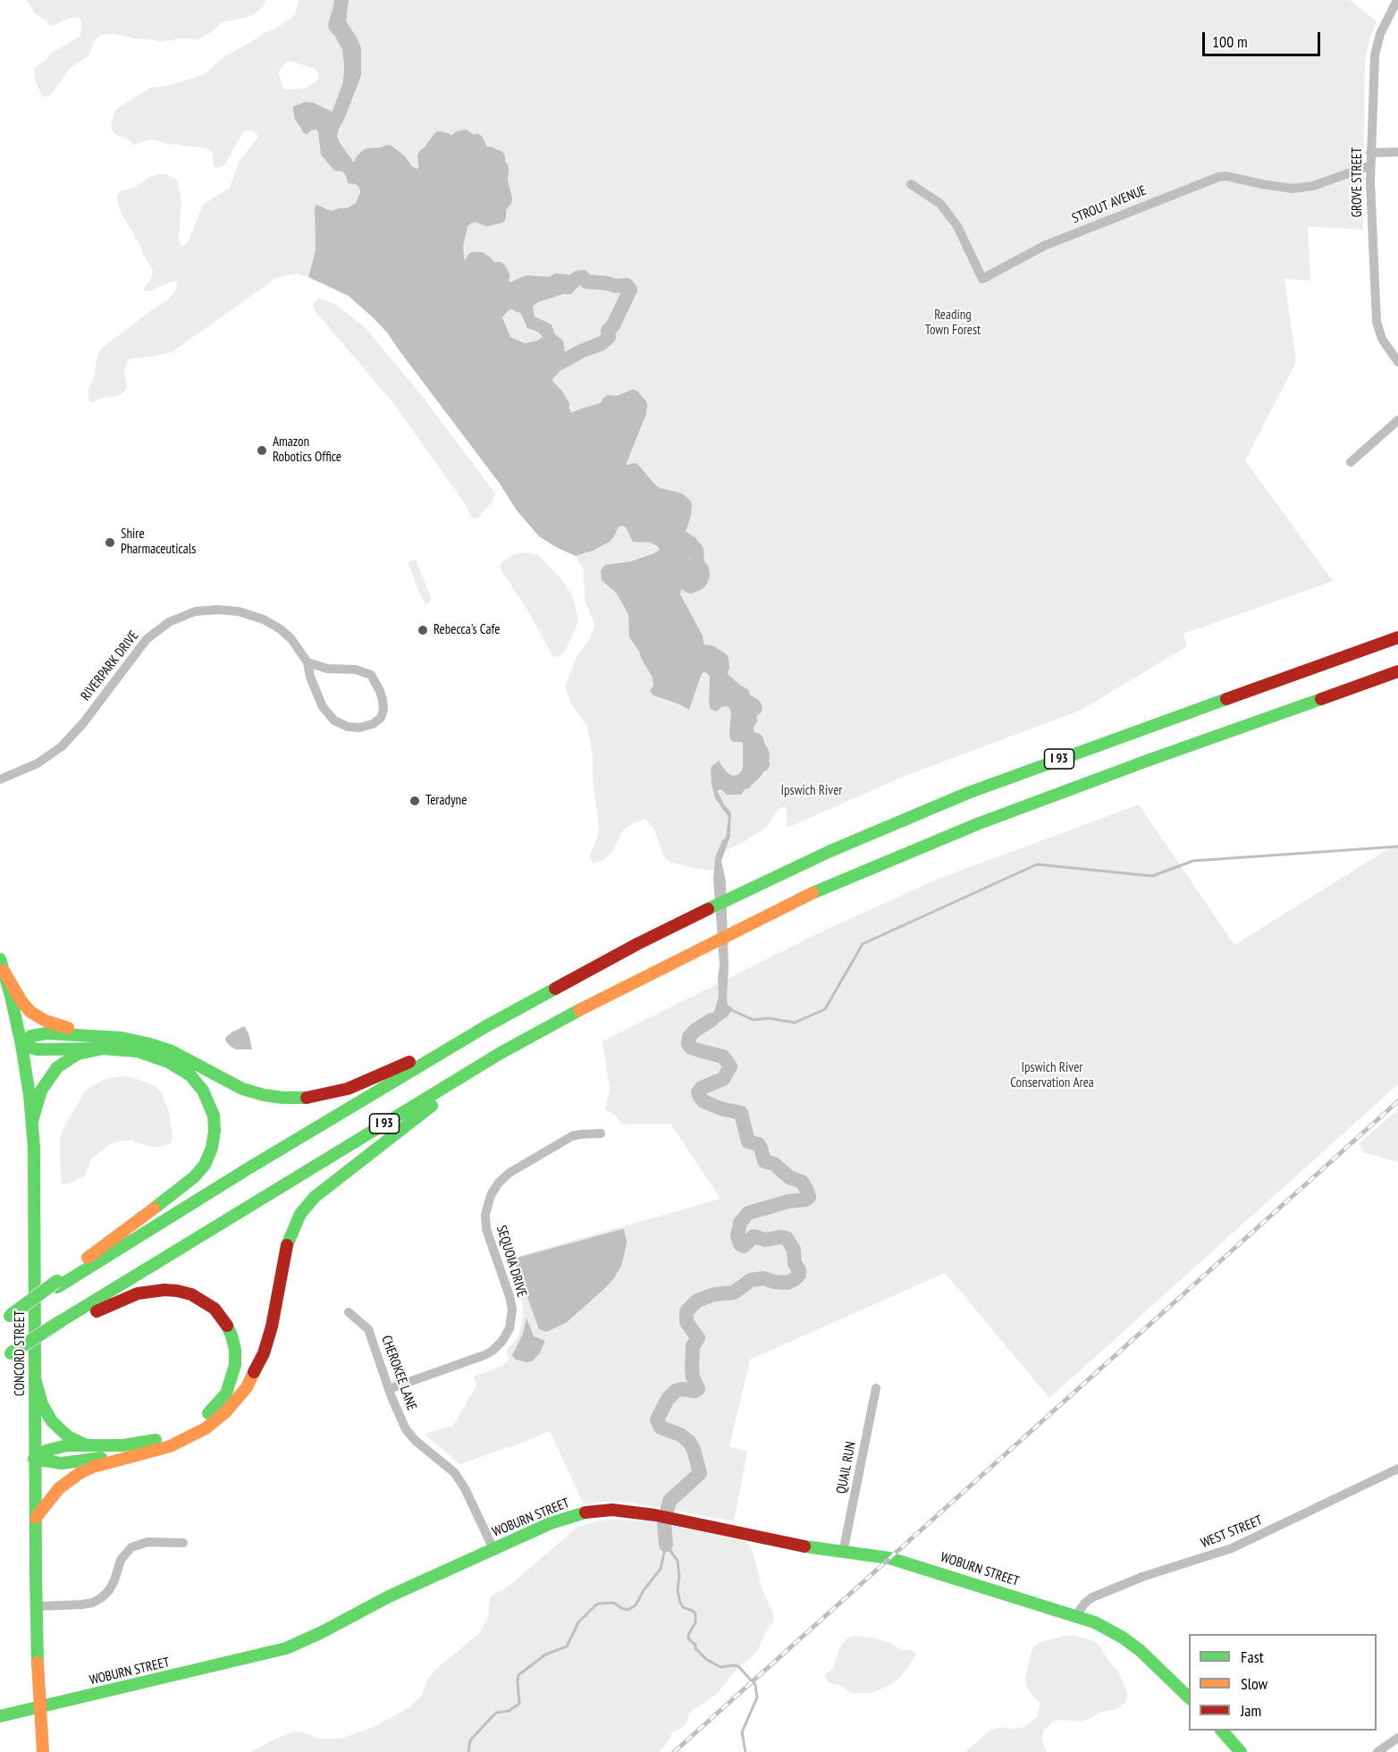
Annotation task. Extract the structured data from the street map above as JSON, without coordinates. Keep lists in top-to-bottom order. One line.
{"streets":{"main road":["I 93","CONCORD STREET","WOBURN STREET"],"street":["GROVE STREET","STROUT AVENUE","RIVERPARK DRIVE","SEQUOIA DRIVE","CHEROKEE LANE","QUAIL RUN","WEST STREET"]},"crossings":[["GROVE STREET","STROUT AVENUE"],["SEQUOIA DRIVE","CHEROKEE LANE"],["CONCORD STREET","WOBURN STREET"],["CHEROKEE LANE","WOBURN STREET"],["QUAIL RUN","WOBURN STREET"],["WOBURN STREET","WEST STREET"]],"parks":["Reading Town Forest","Ipswich River","Ipswich River Conservation Area"],"places":["Amazon Robotics Office","Shire Pharmaceuticals","Rebecca's Cafe","Teradyne"],"legend":["Fast","Slow","Jam"],"scale_bar":"100 m"}
